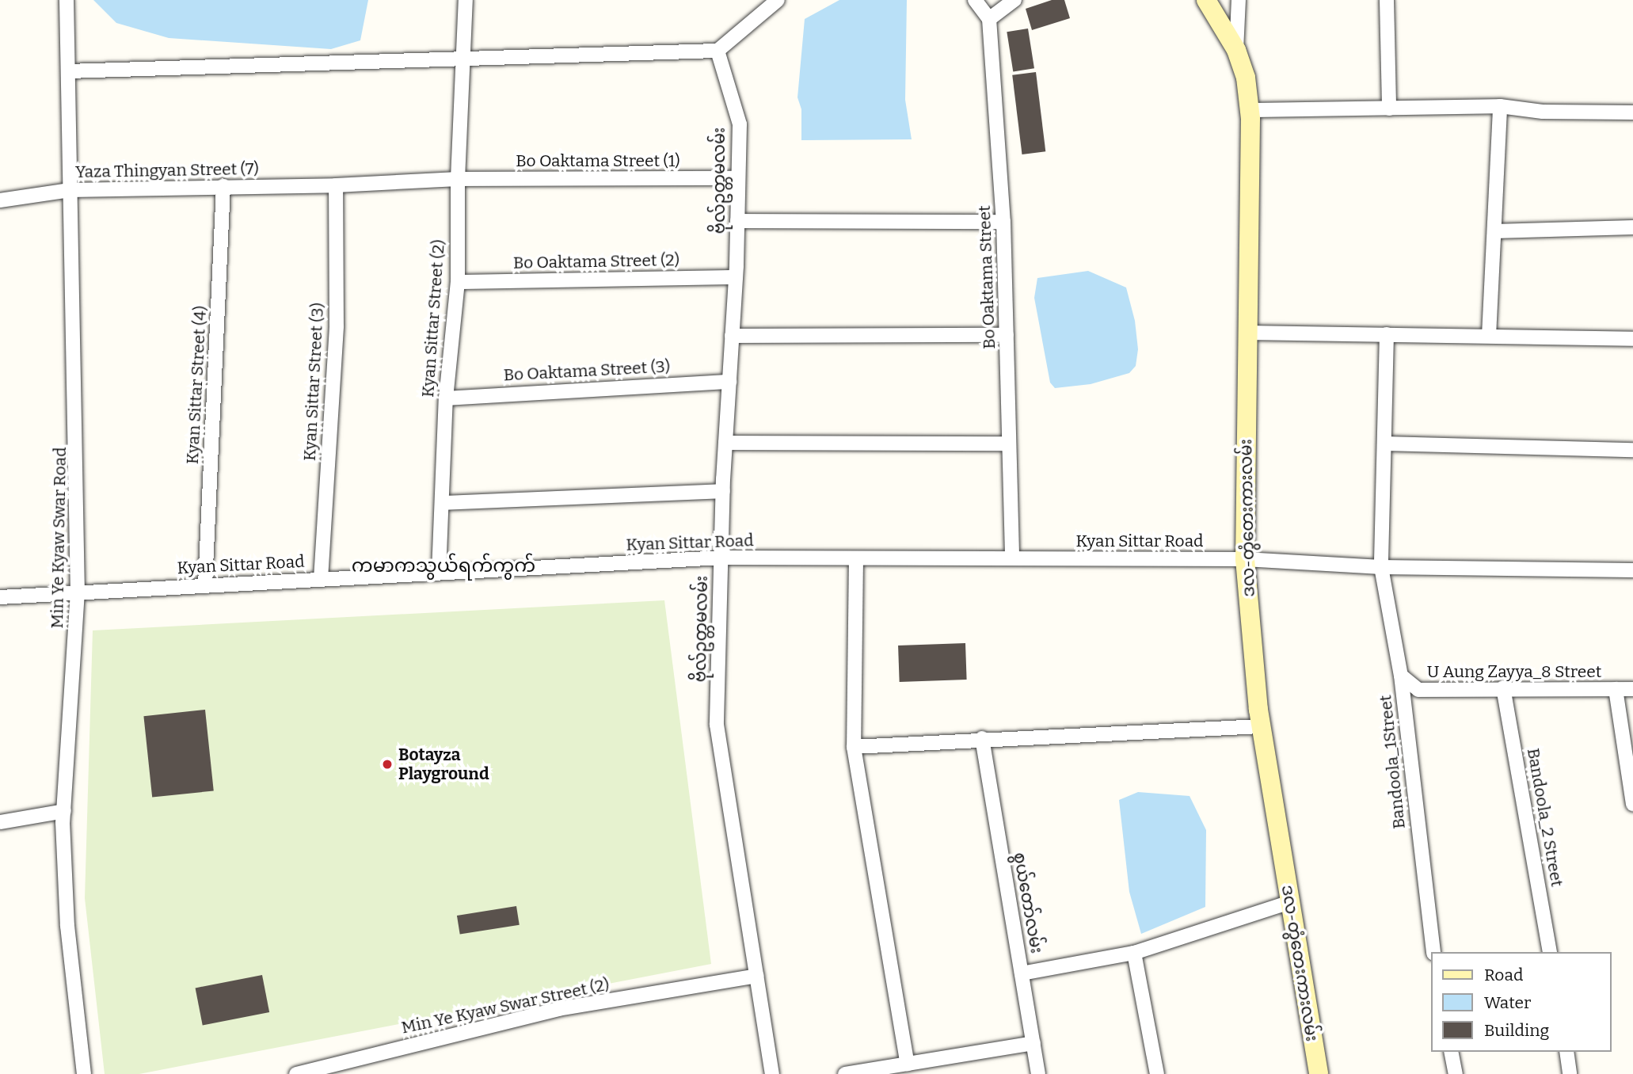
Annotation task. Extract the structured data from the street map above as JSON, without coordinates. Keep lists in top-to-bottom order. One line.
{"streets":{"main road":["ဒလ-တွံတေးကားလမ်း"],"street":["Bo Oaktama Street (1)","Yaza Thingyan Street (7)","ဗိုလ်ဥတ္တမလမ်း","Bo Oaktama Street (2)","Bo Oaktama Street","Kyan Sittar Street (2)","Bo Oaktama Street (3)","Kyan Sittar Street (3)","Kyan Sittar Street (4)","Min Ye Kyaw Swar Road","Kyan Sittar Road","U Aung Zayya_8 Street","Bandoola_1Street","Bandoola_2 Street","စွယ်တော်လမ်း","Min Ye Kyaw Swar Street (2)"]},"crossings":[["Bo Oaktama Street (1)","Yaza Thingyan Street (7)"],["Bo Oaktama Street (1)","ဗိုလ်ဥတ္တမလမ်း"],["Bo Oaktama Street (1)","Kyan Sittar Street (2)"],["Bo Oaktama Street (1)","Kyan Sittar Street (3)"],["Yaza Thingyan Street (7)","Kyan Sittar Street (3)"],["Yaza Thingyan Street (7)","Kyan Sittar Street (4)"],["Yaza Thingyan Street (7)","Min Ye Kyaw Swar Road"],["ဗိုလ်ဥတ္တမလမ်း","Bo Oaktama Street (2)"],["ဗိုလ်ဥတ္တမလမ်း","Bo Oaktama Street (3)"],["ဗိုလ်ဥတ္တမလမ်း","Kyan Sittar Road"],["ဗိုလ်ဥတ္တမလမ်း","Min Ye Kyaw Swar Street (2)"],["Bo Oaktama Street (2)","Kyan Sittar Street (2)"],["Bo Oaktama Street","Kyan Sittar Road"],["Kyan Sittar Street (2)","Bo Oaktama Street (3)"],["Kyan Sittar Street (2)","Kyan Sittar Road"],["Kyan Sittar Street (3)","Kyan Sittar Road"],["Kyan Sittar Street (4)","Kyan Sittar Road"],["ဒလ-တွံတေးကားလမ်း","Kyan Sittar Road"],["Min Ye Kyaw Swar Road","Kyan Sittar Road"],["Kyan Sittar Road","Bandoola_1Street"],["U Aung Zayya_8 Street","Bandoola_1Street"],["U Aung Zayya_8 Street","Bandoola_2 Street"]],"districts":["ကမာကသွယ်ရက်ကွက်"],"places":["Botayza Playground"],"legend":["Road","Water","Building"]}
